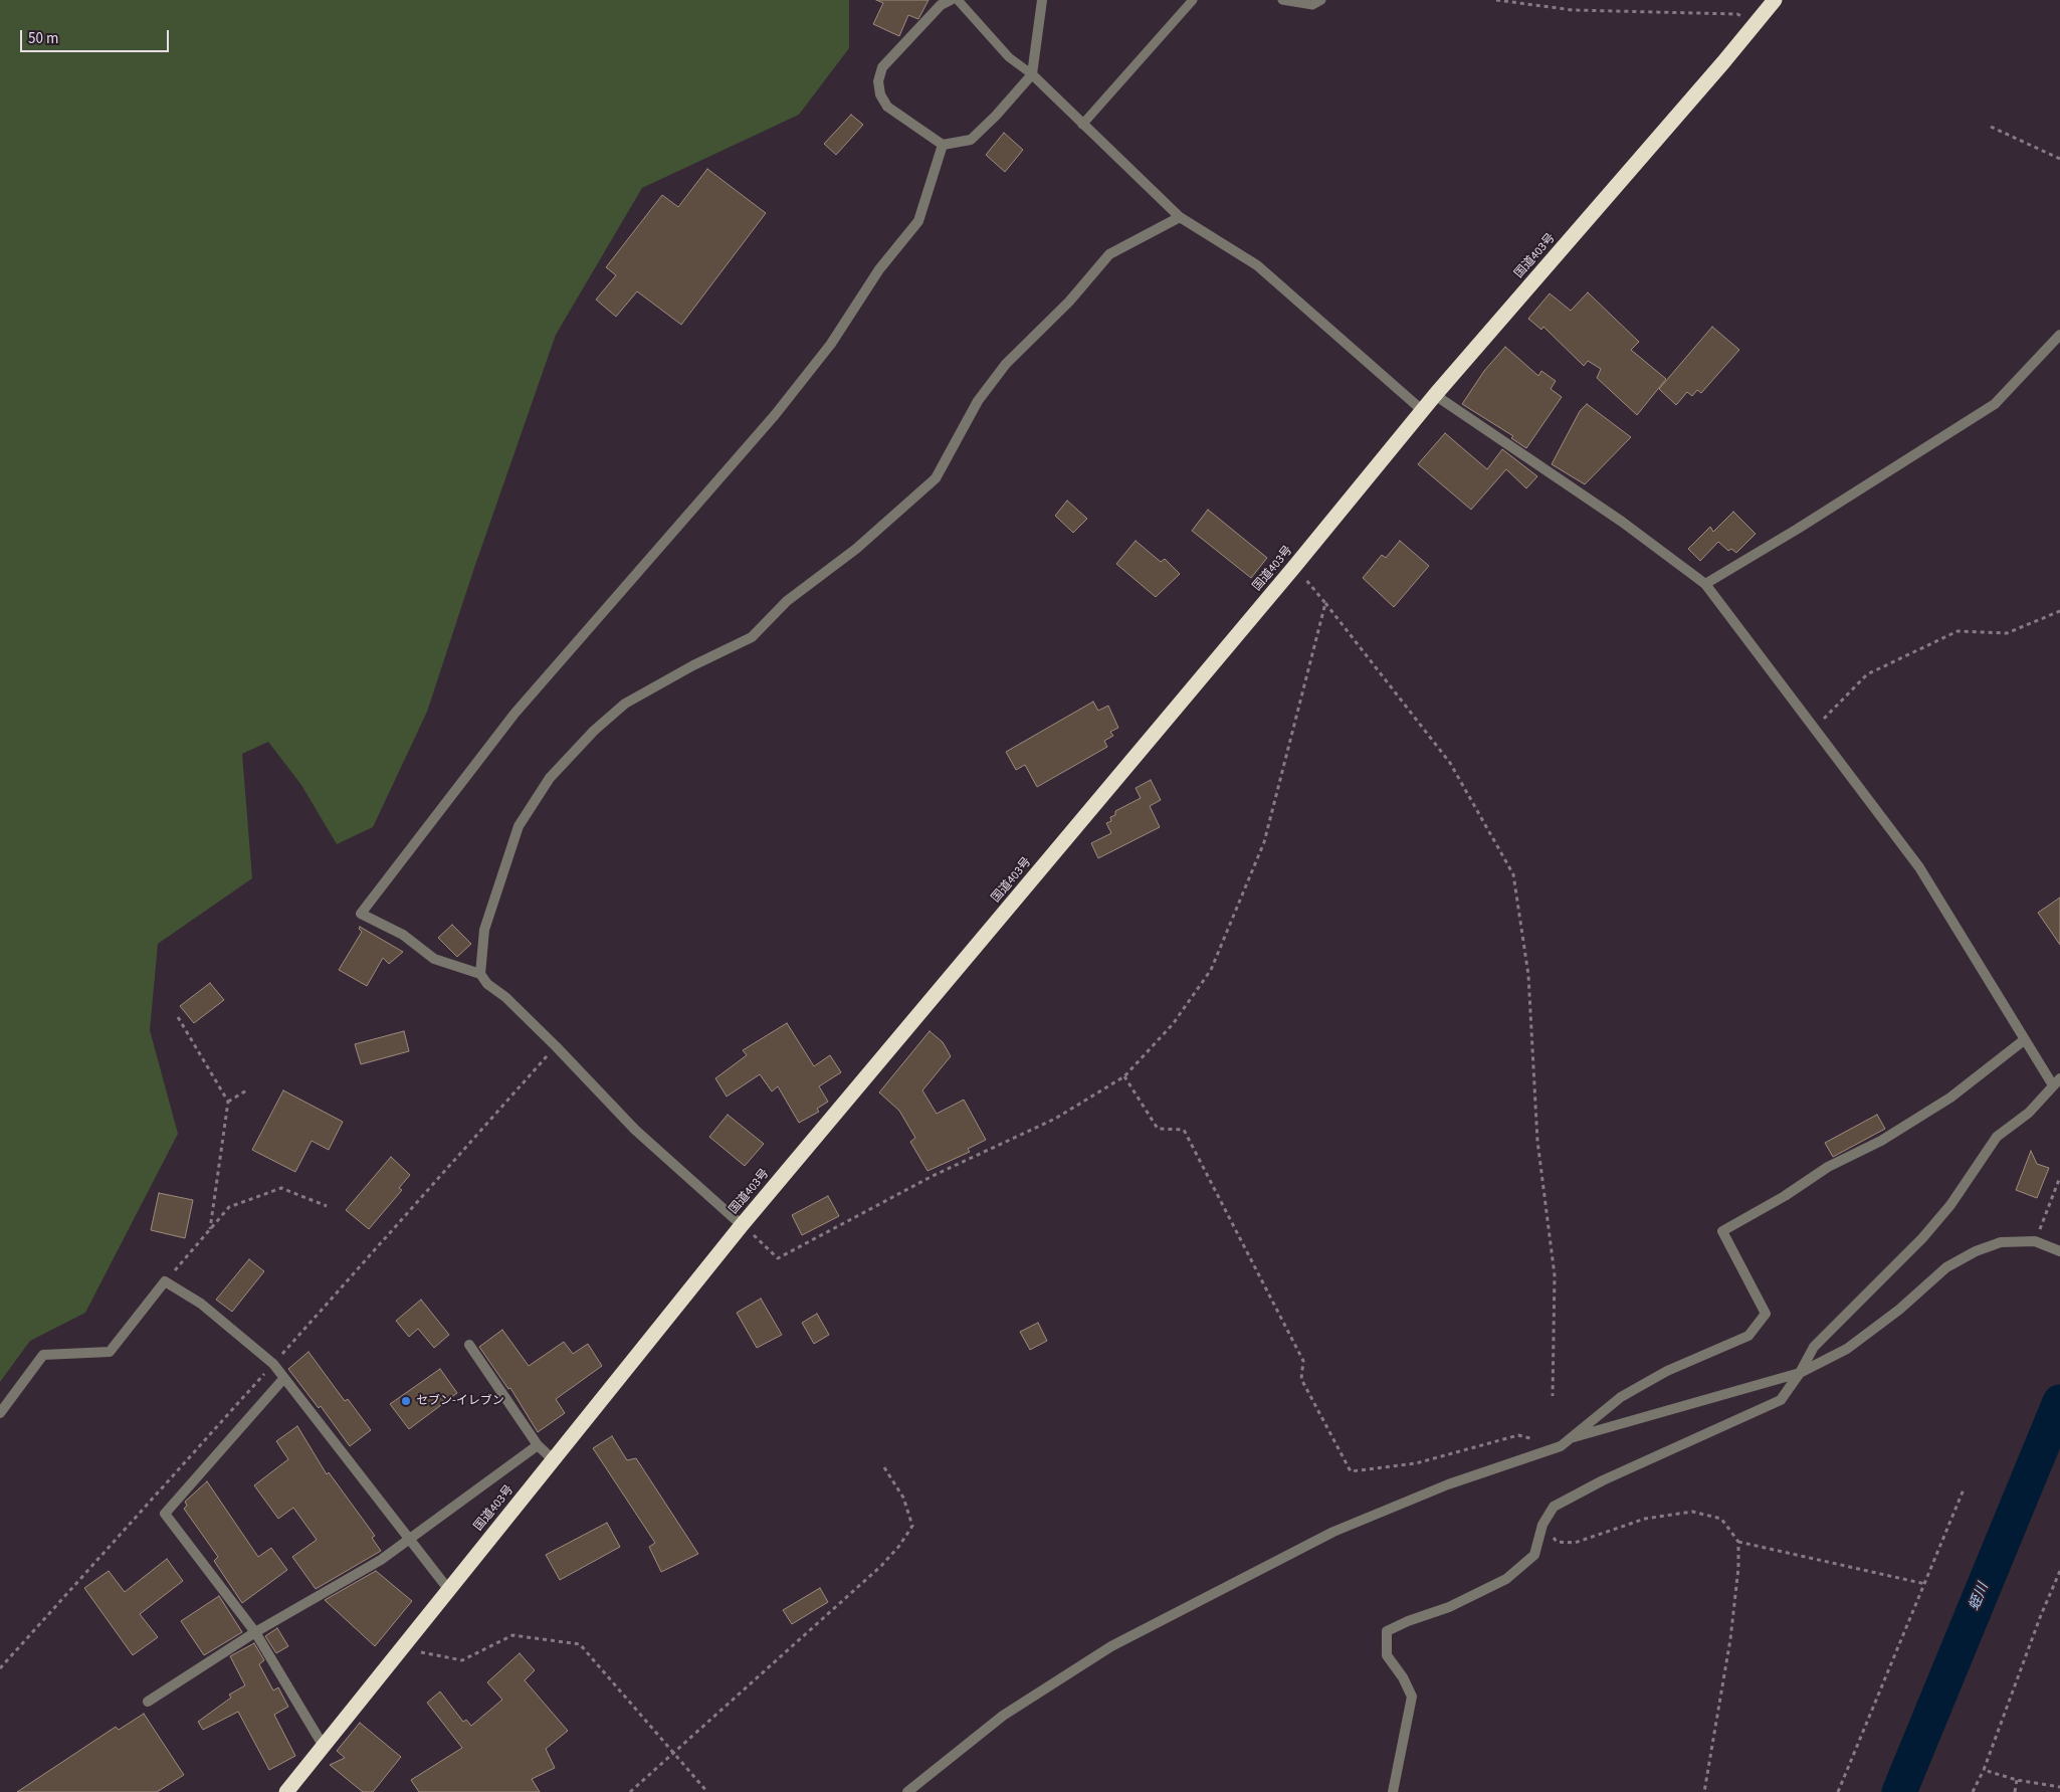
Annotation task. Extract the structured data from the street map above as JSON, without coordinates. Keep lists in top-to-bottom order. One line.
{"streets":{"highway":["国道403号"]},"water":["蛭川"],"places":["セブン-イレブン"],"scale_bar":"50 m"}
